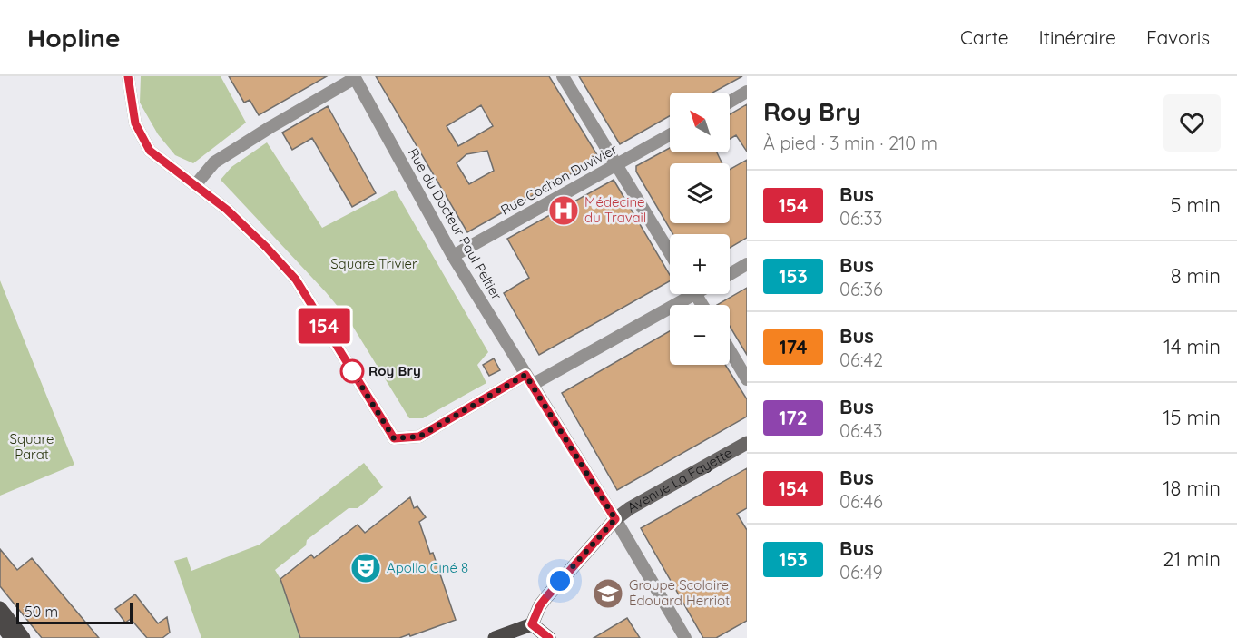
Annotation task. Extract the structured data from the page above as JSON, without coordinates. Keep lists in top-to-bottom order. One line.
{"streets":{"street":["Rue Cochon Duvivier","Rue du Docteur Paul Peltier","Avenue La Fayette"]},"crossings":[["Rue Cochon Duvivier","Rue du Docteur Paul Peltier"],["Rue du Docteur Paul Peltier","Avenue La Fayette"]],"parks":["Square Trivier","Square Parat"],"places":{"hospital":["Médecine du Travail"],"other":["Roy Bry"],"theatre":["Apollo Ciné 8"],"school or university":["Groupe Scolaire Édouard Herriot"]},"lines":["bus line 154"],"scale_bar":"50 m","north":"top left","page":{"header":"Hopline","nav":["Carte","Itinéraire","Favoris"],"on_map":"154","heading":["Roy Bry","À pied · 3 min · 210 m"],"map_buttons":["+","−"],"list":[{"mark":"154","name":"Bus","note":"06:33","value":"5 min"},{"mark":"153","name":"Bus","note":"06:36","value":"8 min"},{"mark":"174","name":"Bus","note":"06:42","value":"14 min"},{"mark":"172","name":"Bus","note":"06:43","value":"15 min"},{"mark":"154","name":"Bus","note":"06:46","value":"18 min"},{"mark":"153","name":"Bus","note":"06:49","value":"21 min"}],"scale":"50 m"}}
